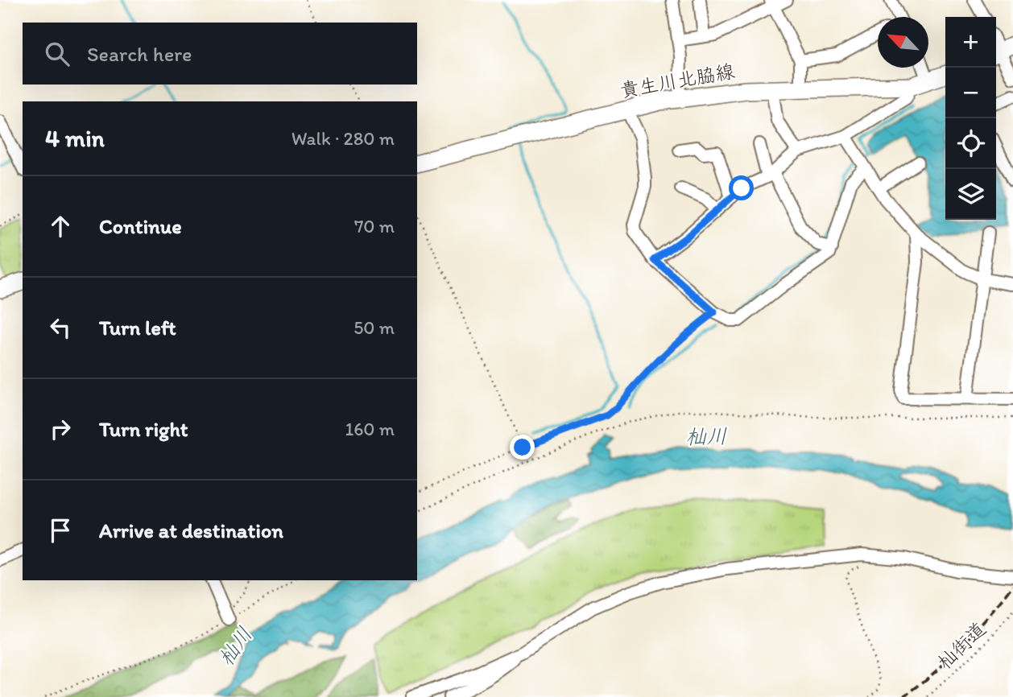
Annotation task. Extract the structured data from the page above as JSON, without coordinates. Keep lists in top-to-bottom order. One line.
{"streets":{"main road":["貴生川北脇線"],"path":["杣街道"]},"water":["杣川"],"north":"top left","page":{"map_buttons":["+","−"],"search":"Search here","heading":["4 min","Walk · 280 m"],"list":[["Continue","70 m"],["Turn left","50 m"],["Turn right","160 m"],"Arrive at destination"]}}
